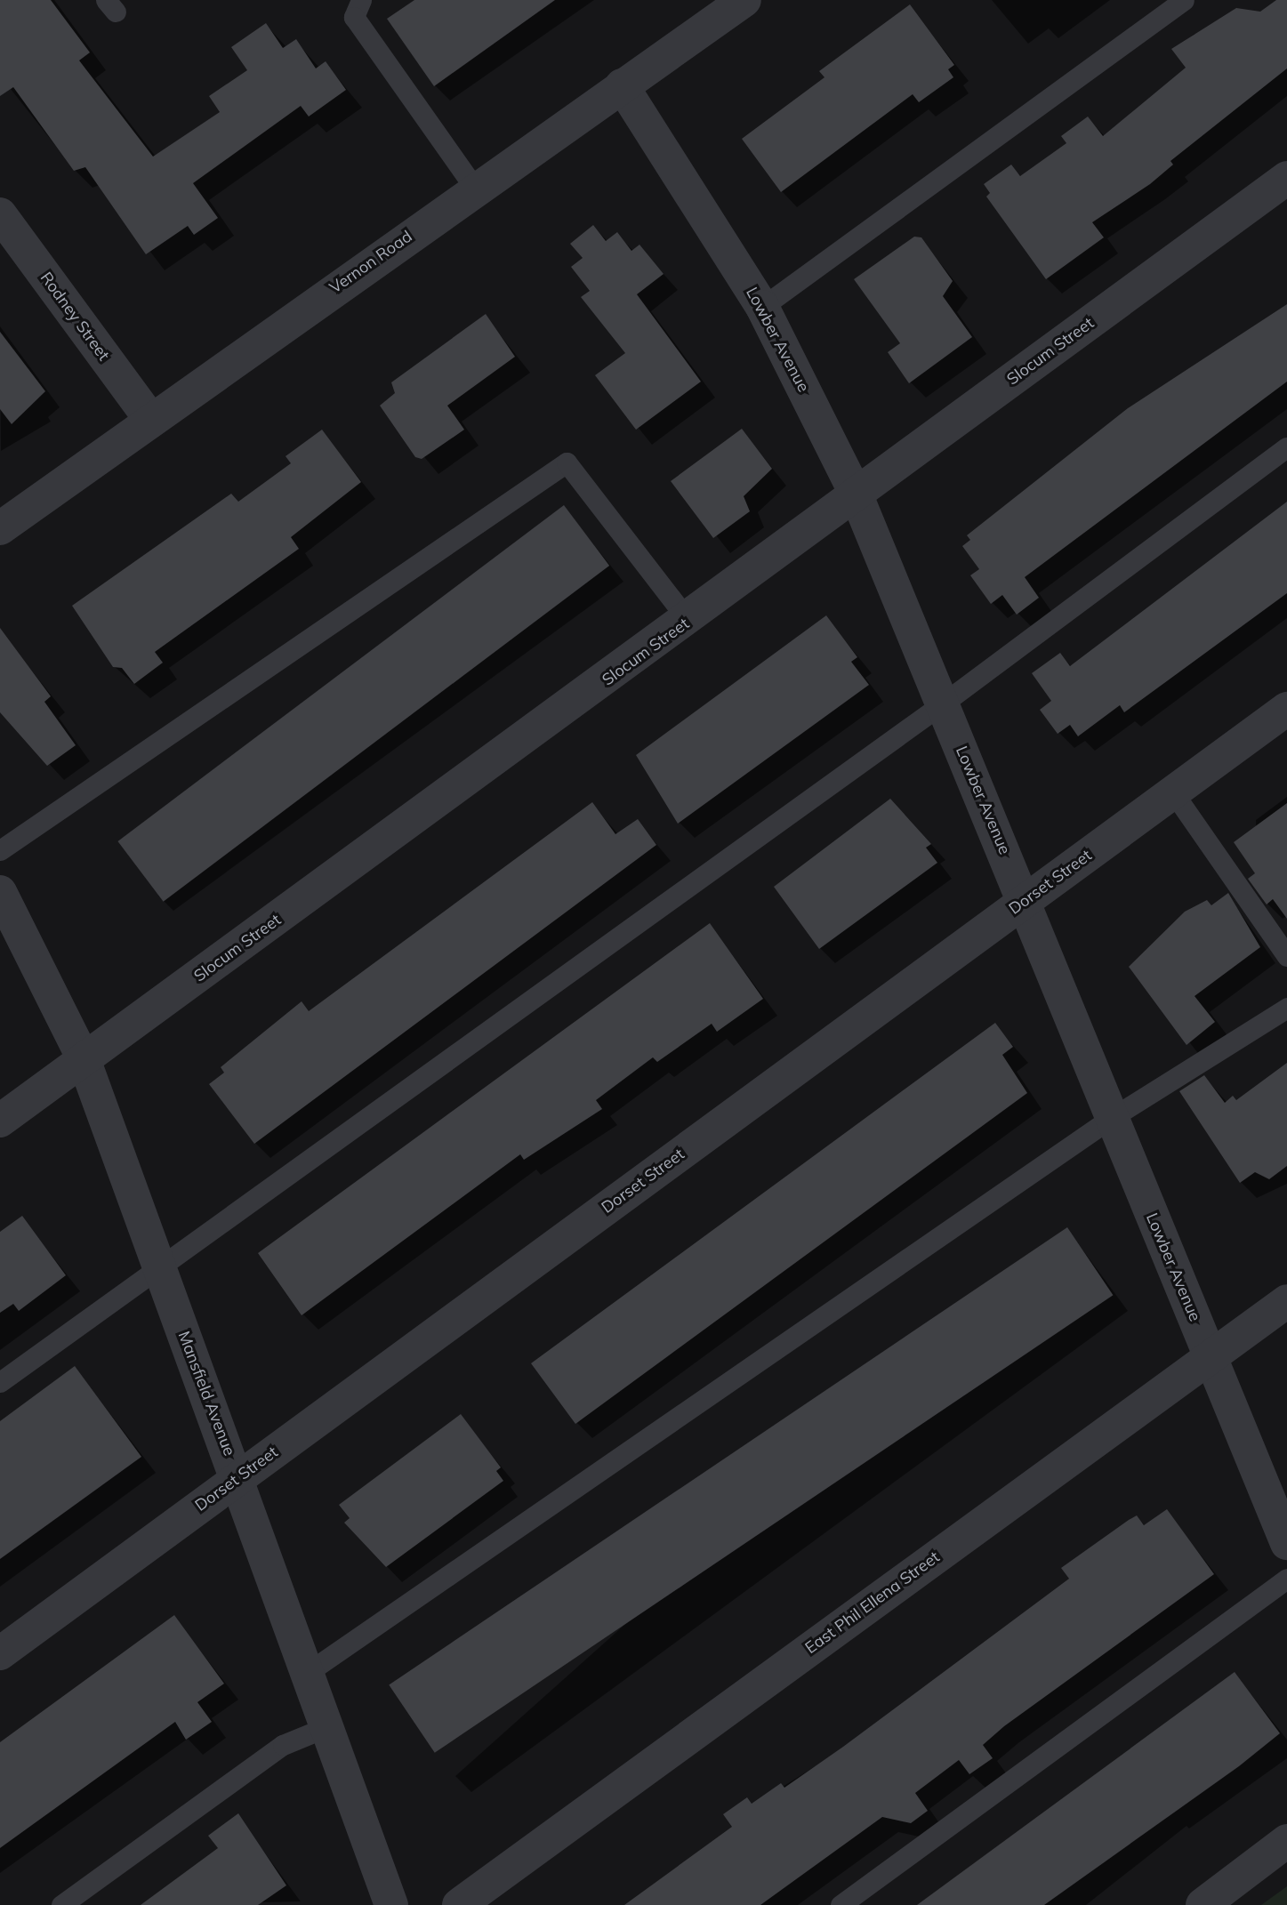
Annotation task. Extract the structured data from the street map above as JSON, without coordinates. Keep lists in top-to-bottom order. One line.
{"streets":{"street":["Vernon Road","Rodney Street","Lowber Avenue","Slocum Street","Dorset Street","Mansfield Avenue","East Phil Ellena Street"]},"crossings":[["Vernon Road","Rodney Street"],["Vernon Road","Lowber Avenue"],["Lowber Avenue","Slocum Street"],["Lowber Avenue","Dorset Street"],["Lowber Avenue","East Phil Ellena Street"],["Slocum Street","Mansfield Avenue"],["Dorset Street","Mansfield Avenue"]]}
